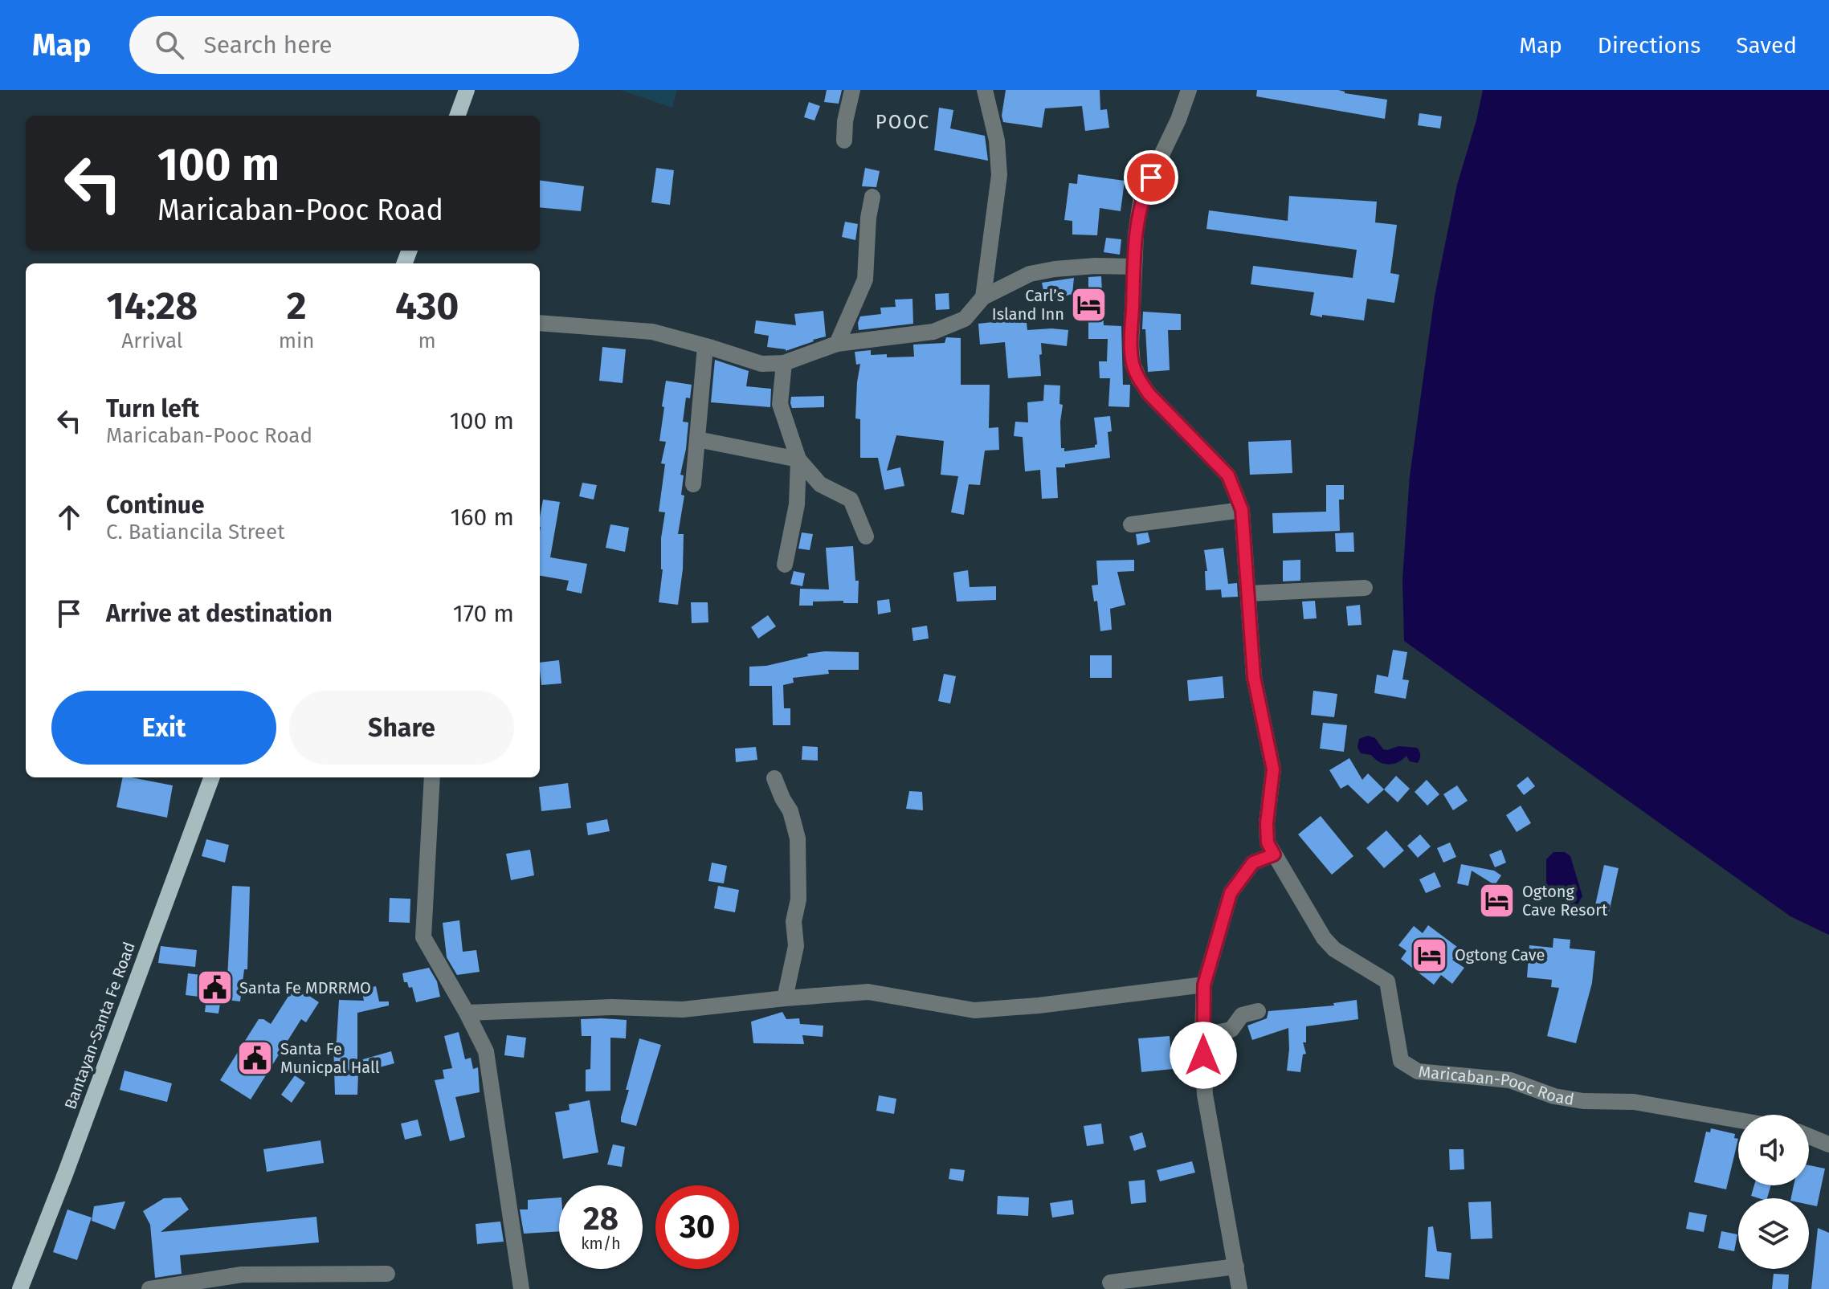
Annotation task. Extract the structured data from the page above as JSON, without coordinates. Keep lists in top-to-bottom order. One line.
{"streets":{"main road":["Bantayan-Santa Fe Road"],"street":["Maricaban-Pooc Road"]},"districts":["POOC"],"places":{"hotel":["Carl’s Island Inn","Ogtong Cave Resort","Ogtong Cave"],"public building":["Santa Fe MDRRMO","Santa Fe Municpal Hall"]},"page":{"header":"Map","search":"Search here","nav":["Map","Directions","Saved"],"turn":["100 m","Maricaban-Pooc Road"],"eta":["14:28","Arrival","2","min","430","m"],"list":[{"name":"Turn left","note":"Maricaban-Pooc Road","value":"100 m"},{"name":"Continue","note":"C. Batiancila Street","value":"160 m"},{"name":"Arrive at destination","value":"170 m"}],"buttons":["Exit","Share"],"speed":"28 km/h","limit":"30"}}
